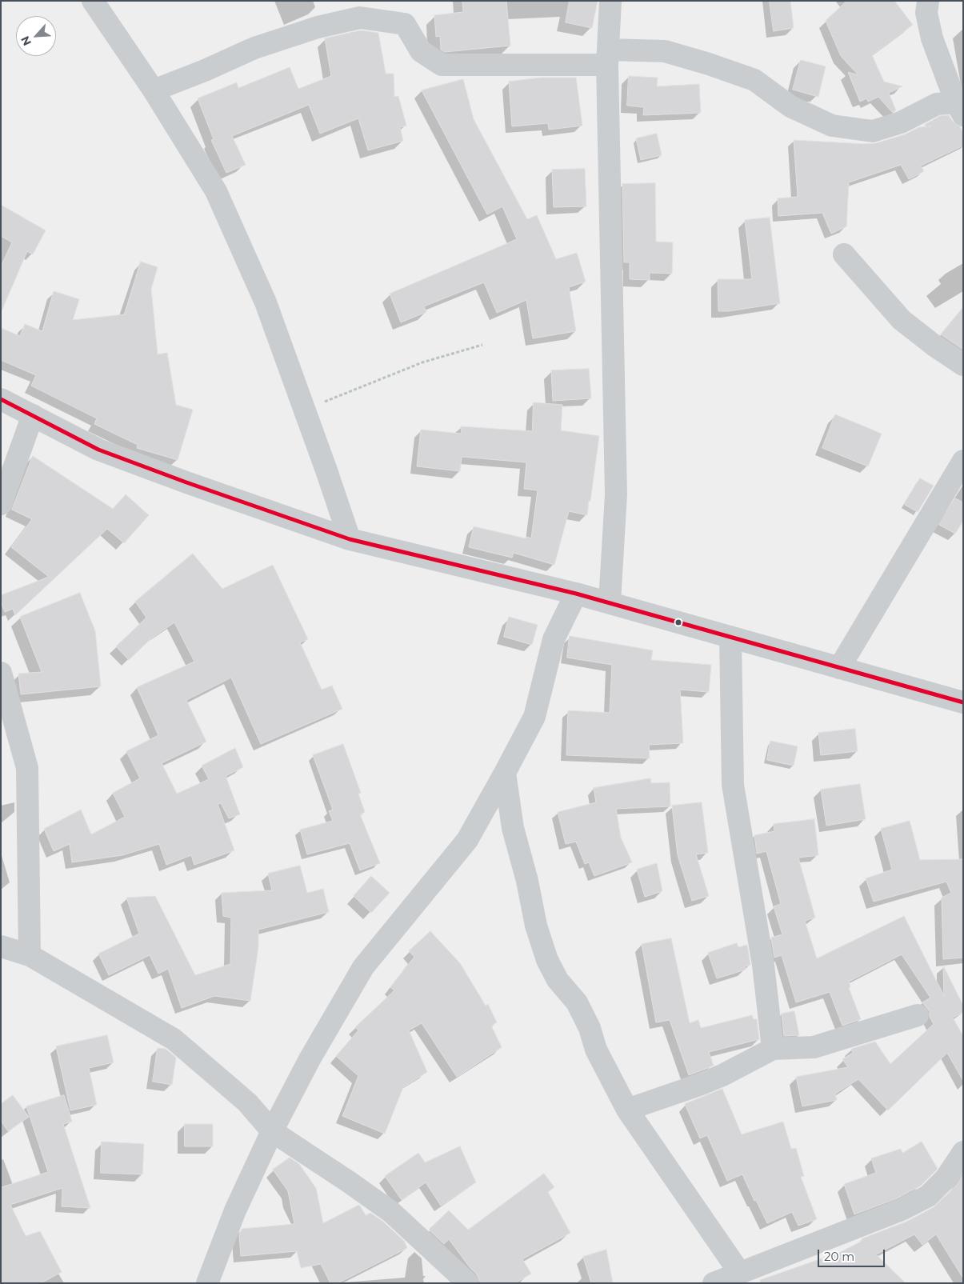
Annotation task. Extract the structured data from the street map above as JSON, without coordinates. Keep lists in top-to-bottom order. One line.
{"scale_bar":"20 m","north":"bottom left"}
